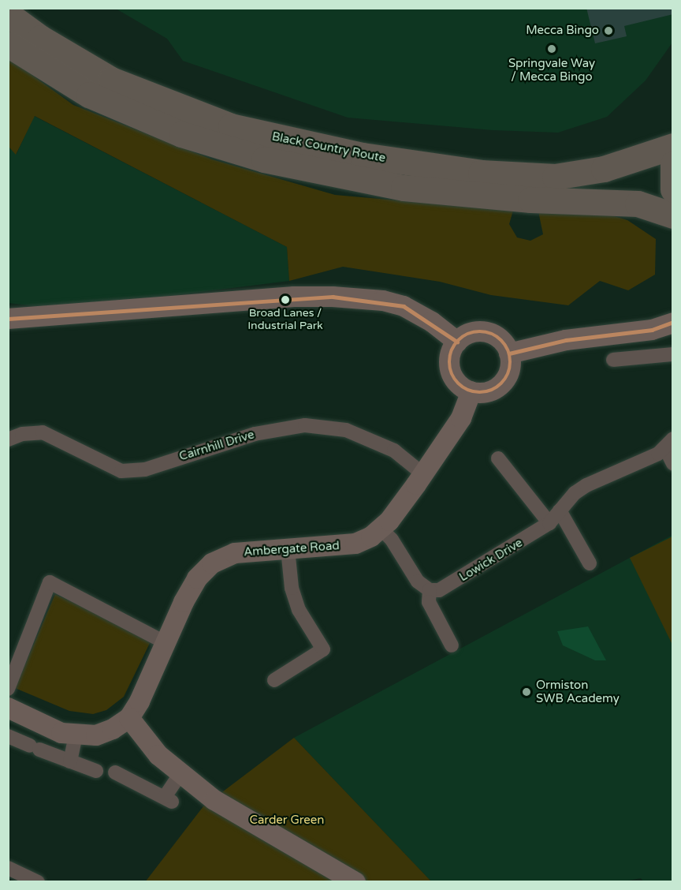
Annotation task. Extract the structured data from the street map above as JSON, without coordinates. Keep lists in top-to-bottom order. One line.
{"streets":{"highway":["Black Country Route"],"street":["Cairnhill Drive","Ambergate Road","Lowick Drive"]},"crossings":[["Cairnhill Drive","Ambergate Road"]],"parks":["Carder Green"],"places":["Mecca Bingo","Springvale Way / Mecca Bingo","Broad Lanes / Industrial Park","Ormiston SWB Academy"]}
